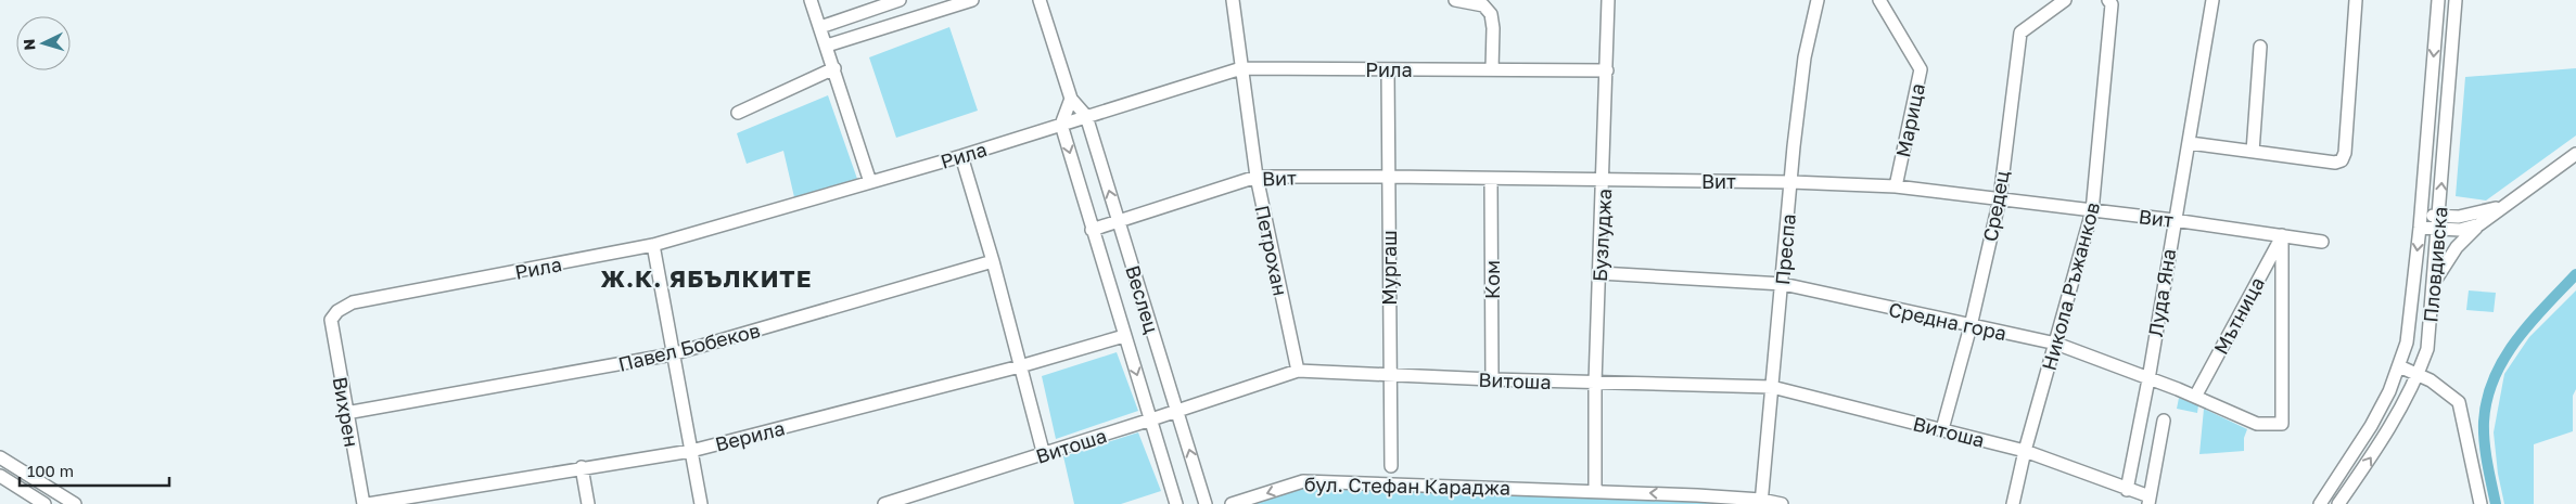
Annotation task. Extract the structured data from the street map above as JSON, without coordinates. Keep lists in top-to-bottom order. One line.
{"streets":{"street":["Рила","Марица","Вит","Средец","Бузлуджа","Преспа","Петрохан","Пловдивска","Мургаш","Ком","Никола Ръжанков","Луда Яна","Веслец","Мътница","Средна гора","Павел Бобеков","Витоша","Вихрен","Верила","бул. Стефан Караджа"]},"crossings":[["Рила","Бузлуджа"],["Рила","Петрохан"],["Рила","Мургаш"],["Рила","Веслец"],["Рила","Вихрен"],["Марица","Вит"],["Вит","Средец"],["Вит","Бузлуджа"],["Вит","Преспа"],["Вит","Петрохан"],["Вит","Мургаш"],["Вит","Ком"],["Вит","Никола Ръжанков"],["Вит","Луда Яна"],["Вит","Веслец"],["Вит","Мътница"],["Вит","Средна гора"],["Средец","Средна гора"],["Средец","Витоша"],["Бузлуджа","Средна гора"],["Бузлуджа","Витоша"],["Бузлуджа","бул. Стефан Караджа"],["Преспа","Средна гора"],["Преспа","Витоша"],["Преспа","бул. Стефан Караджа"],["Петрохан","Витоша"],["Мургаш","Витоша"],["Ком","Витоша"],["Никола Ръжанков","Средна гора"],["Никола Ръжанков","Витоша"],["Луда Яна","Средна гора"],["Луда Яна","Витоша"],["Веслец","Витоша"],["Веслец","Верила"],["Мътница","Средна гора"],["Павел Бобеков","Вихрен"],["Вихрен","Верила"]],"one_way":["бул. Стефан Караджа"],"districts":["Ж.К. ЯБЪЛКИТЕ"],"scale_bar":"100 m","north":"left"}
